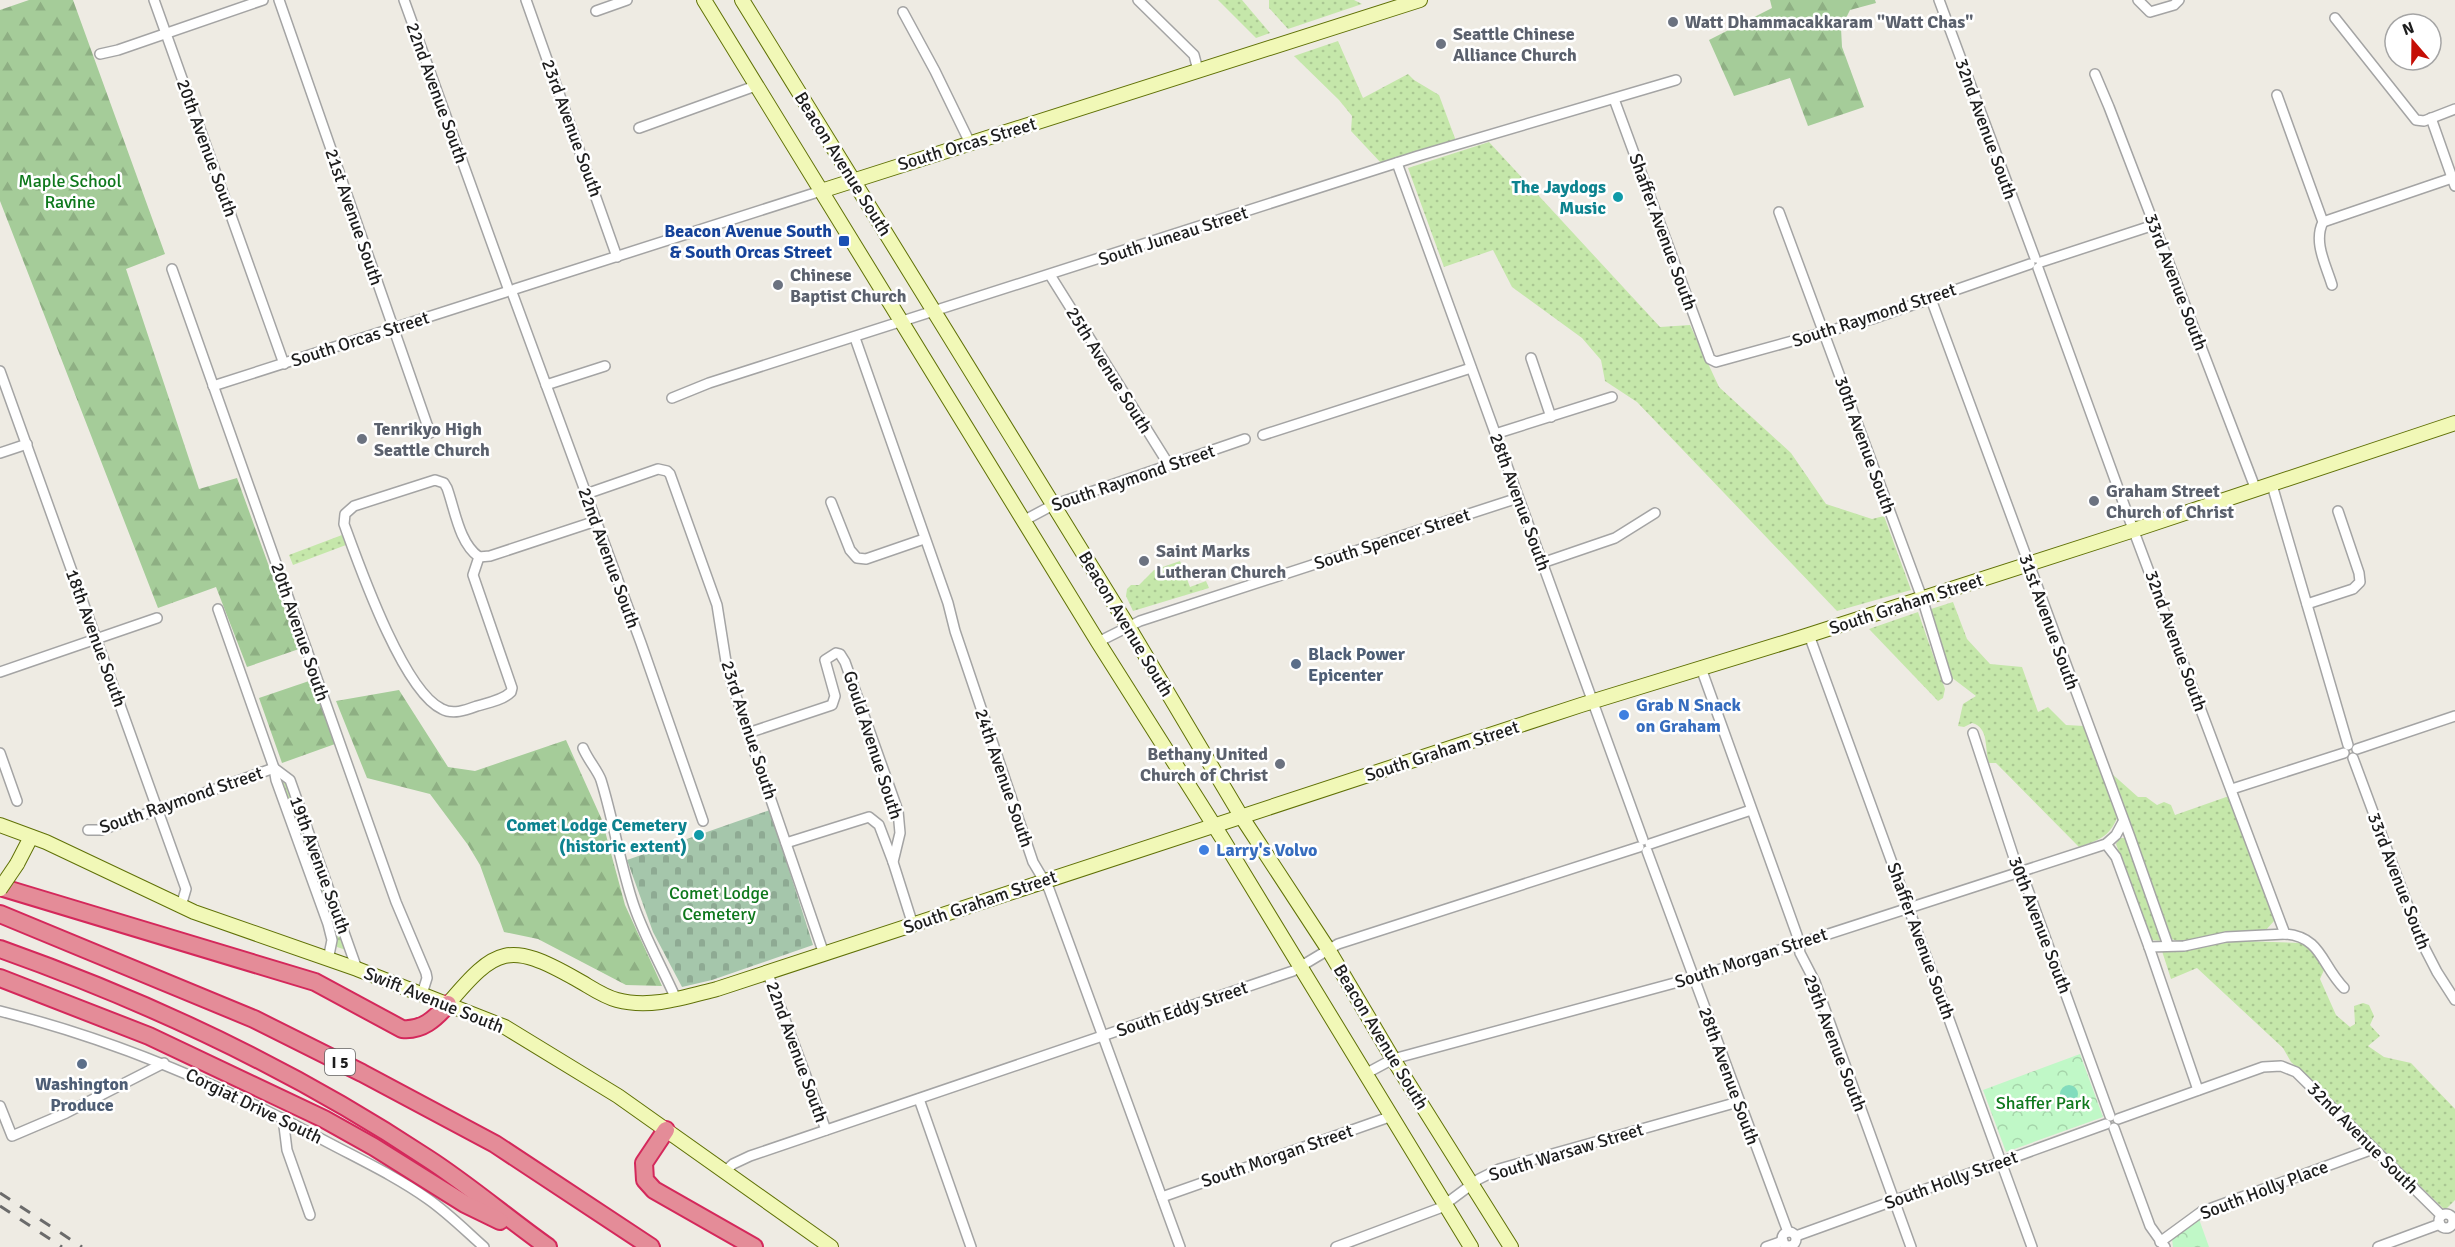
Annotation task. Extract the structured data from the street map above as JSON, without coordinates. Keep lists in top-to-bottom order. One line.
{"streets":{"highway":["I 5"],"street":["22nd Avenue South","23rd Avenue South","32nd Avenue South","South Orcas Street","20th Avenue South","Beacon Avenue South","21st Avenue South","Shaffer Avenue South","South Juneau Street","33rd Avenue South","South Raymond Street","25th Avenue South","30th Avenue South","28th Avenue South","South Spencer Street","South Graham Street","31st Avenue South","18th Avenue South","Gould Avenue South","24th Avenue South","19th Avenue South","South Morgan Street","Swift Avenue South","South Eddy Street","29th Avenue South","Corgiat Drive South","South Warsaw Street","South Holly Street","South Holly Place"]},"crossings":[["22nd Avenue South","23rd Avenue South"],["22nd Avenue South","South Orcas Street"],["22nd Avenue South","South Graham Street"],["22nd Avenue South","South Eddy Street"],["23rd Avenue South","South Orcas Street"],["23rd Avenue South","South Graham Street"],["23rd Avenue South","Gould Avenue South"],["32nd Avenue South","South Raymond Street"],["32nd Avenue South","South Graham Street"],["32nd Avenue South","South Holly Street"],["32nd Avenue South","South Holly Place"],["South Orcas Street","20th Avenue South"],["South Orcas Street","Beacon Avenue South"],["South Orcas Street","21st Avenue South"],["20th Avenue South","Swift Avenue South"],["Beacon Avenue South","South Juneau Street"],["Beacon Avenue South","South Raymond Street"],["Beacon Avenue South","South Spencer Street"],["Beacon Avenue South","South Graham Street"],["Beacon Avenue South","South Morgan Street"],["Beacon Avenue South","South Eddy Street"],["Beacon Avenue South","South Warsaw Street"],["Shaffer Avenue South","South Juneau Street"],["Shaffer Avenue South","South Raymond Street"],["Shaffer Avenue South","South Graham Street"],["Shaffer Avenue South","South Morgan Street"],["Shaffer Avenue South","South Holly Street"],["South Juneau Street","25th Avenue South"],["South Juneau Street","28th Avenue South"],["South Juneau Street","24th Avenue South"],["33rd Avenue South","South Raymond Street"],["33rd Avenue South","South Graham Street"],["South Raymond Street","25th Avenue South"],["South Raymond Street","30th Avenue South"],["South Raymond Street","31st Avenue South"],["South Raymond Street","18th Avenue South"],["South Raymond Street","19th Avenue South"],["30th Avenue South","South Graham Street"],["30th Avenue South","South Morgan Street"],["30th Avenue South","South Holly Street"],["30th Avenue South","South Holly Place"],["28th Avenue South","South Spencer Street"],["28th Avenue South","South Graham Street"],["28th Avenue South","South Morgan Street"],["28th Avenue South","South Eddy Street"],["28th Avenue South","South Warsaw Street"],["28th Avenue South","South Holly Street"],["South Graham Street","31st Avenue South"],["South Graham Street","Gould Avenue South"],["South Graham Street","24th Avenue South"],["South Graham Street","Swift Avenue South"],["South Graham Street","29th Avenue South"],["18th Avenue South","Swift Avenue South"],["24th Avenue South","South Morgan Street"],["24th Avenue South","South Eddy Street"],["19th Avenue South","Swift Avenue South"],["South Morgan Street","29th Avenue South"],["Swift Avenue South","South Eddy Street"],["South Eddy Street","29th Avenue South"],["29th Avenue South","South Holly Street"]],"parks":["Maple School Ravine","Comet Lodge Cemetery","Shaffer Park"],"places":{"other":["Watt Dhammacakkaram \"Watt Chas\"","Seattle Chinese Alliance Church","The Jaydogs Music","Chinese Baptist Church","Tenrikyo High Seattle Church","Graham Street Church of Christ","Saint Marks Lutheran Church","Black Power Epicenter","Grab N Snack on Graham","Bethany United Church of Christ","Comet Lodge Cemetery (historic extent)","Larry's Volvo","Washington Produce"],"transit":["Beacon Avenue South & South Orcas Street"]},"north":"top"}
